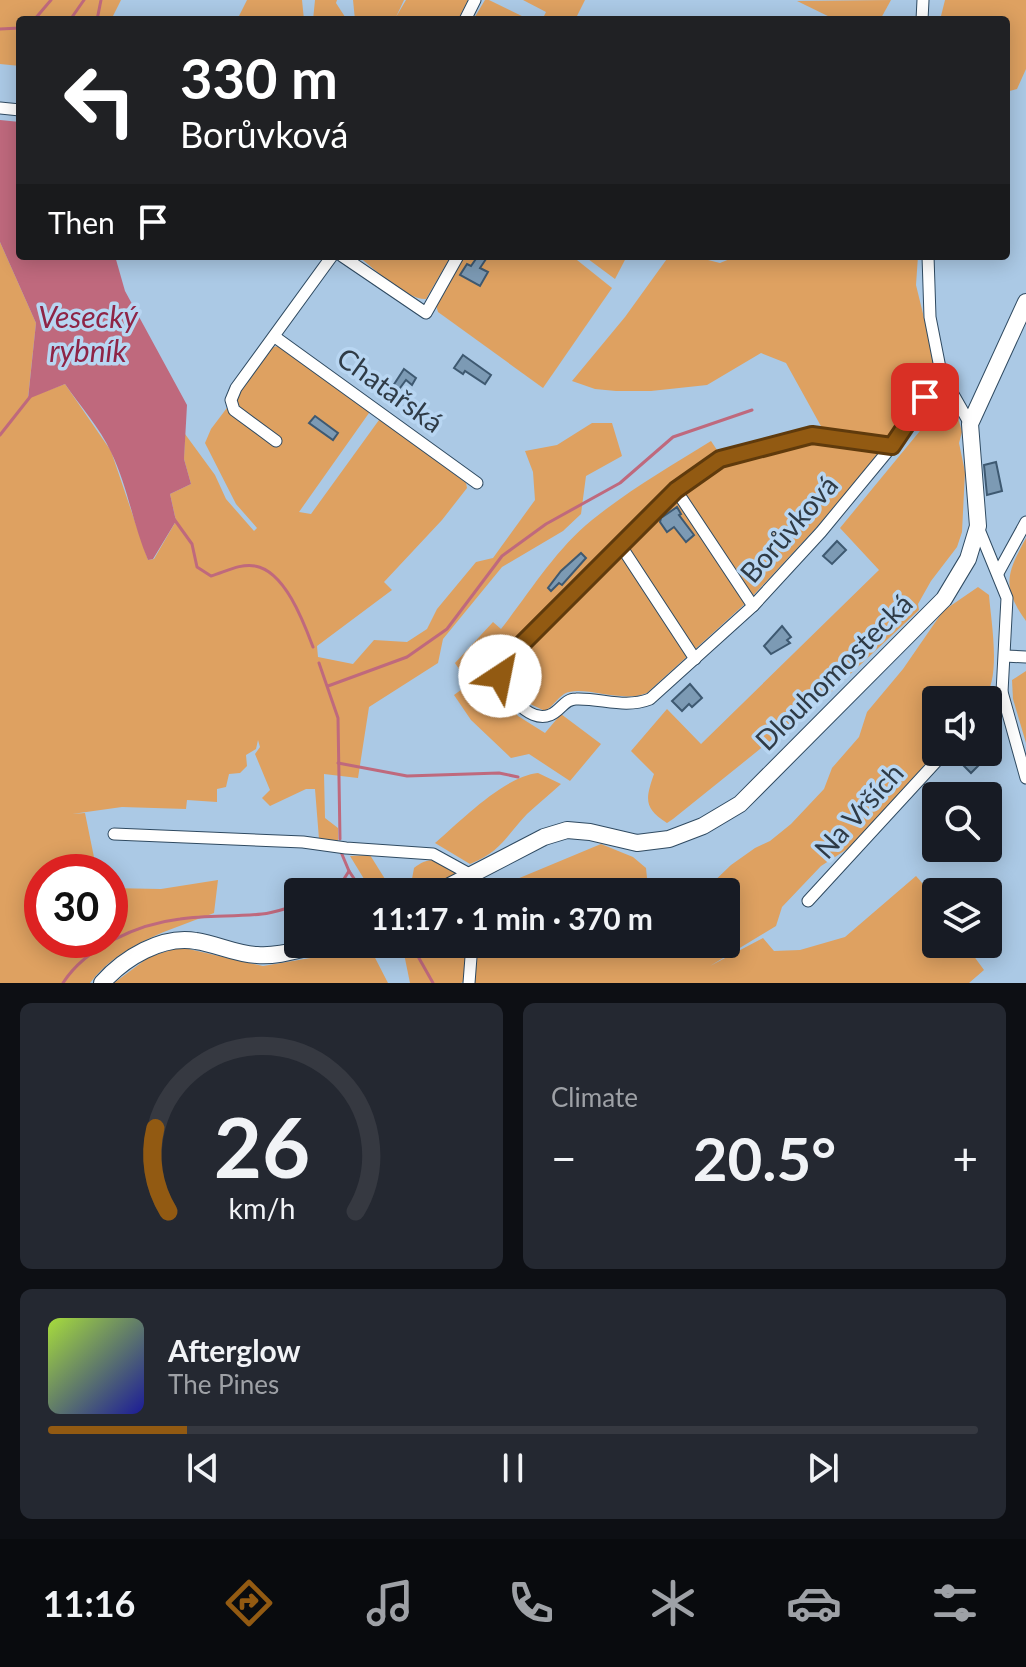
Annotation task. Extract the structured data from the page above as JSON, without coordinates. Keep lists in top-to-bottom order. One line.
{"streets":{"street":["Chatařská","Borůvková","Dlouhomostecká","Na Vrších"]},"water":["Vesecký rybník"],"page":{"turn":["330 m","Borůvková"],"then":"Then","limit":"30","trip":"11:17 · 1 min · 370 m","tile":"Climate","heat":["−","20.5°","+"],"song":["Afterglow","The Pines"],"tabs":"11:16","gauge":["26","km/h"]}}
